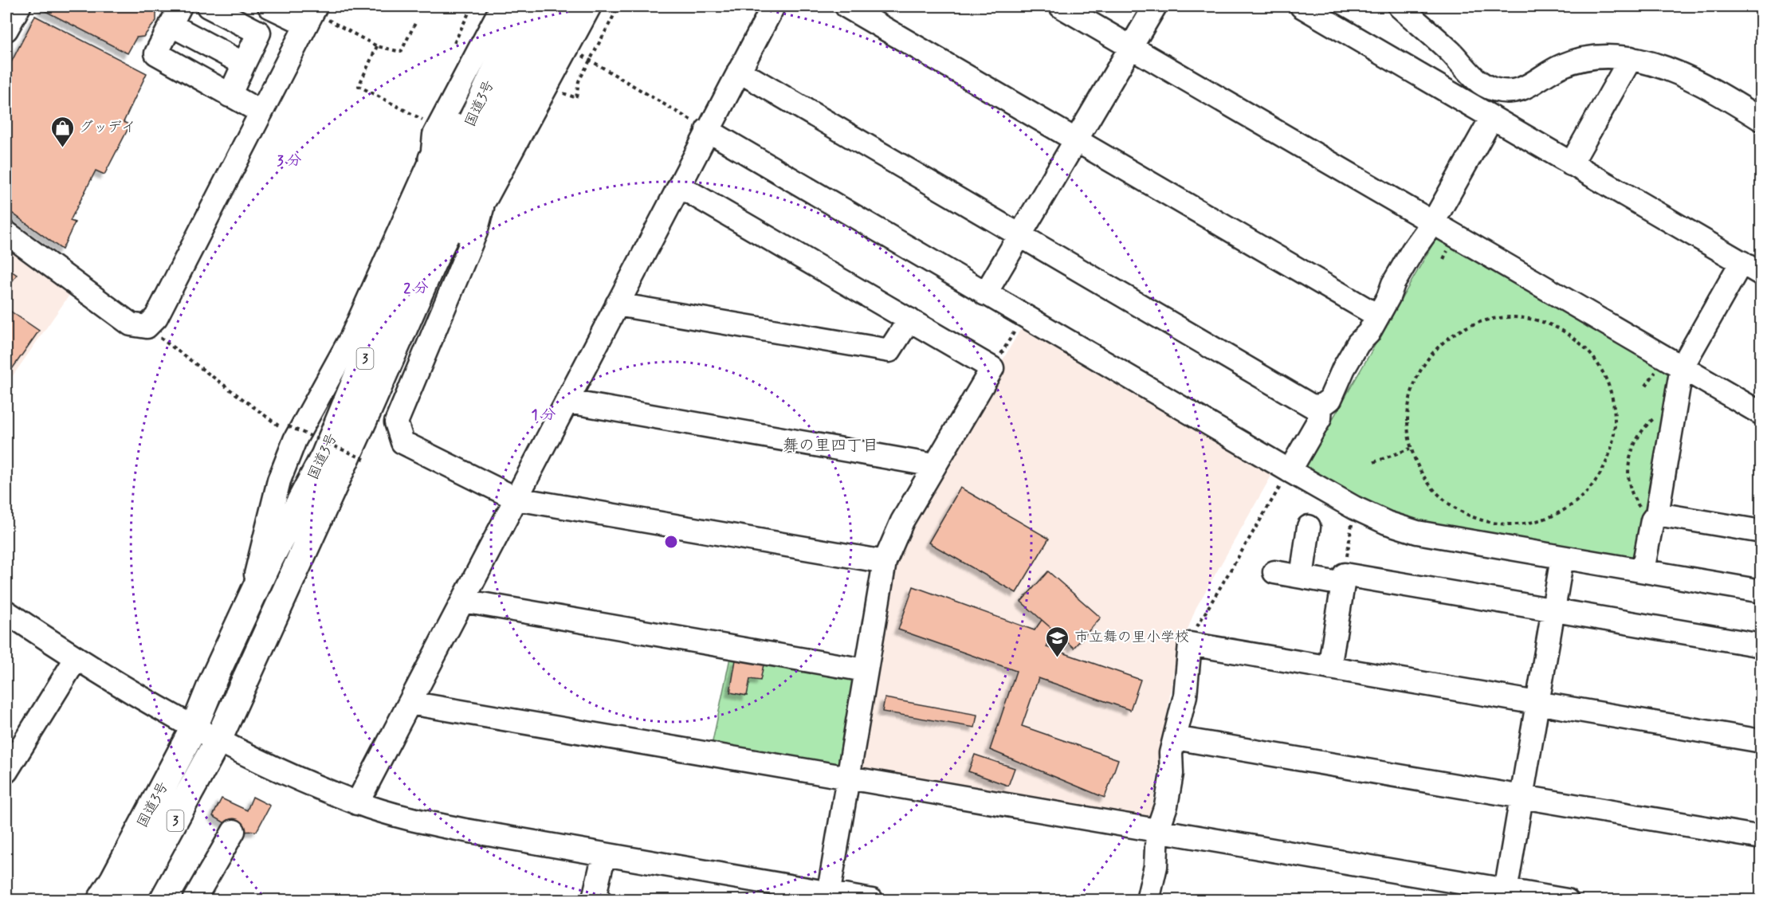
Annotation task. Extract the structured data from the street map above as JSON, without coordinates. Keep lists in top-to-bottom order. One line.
{"streets":{"highway":["国道3号","3"]},"districts":["舞の里四丁目"],"places":{"shop":["グッデイ"],"school or university":["市立舞の里小学校"]},"rings":["3 分","2 分","1 分"]}
